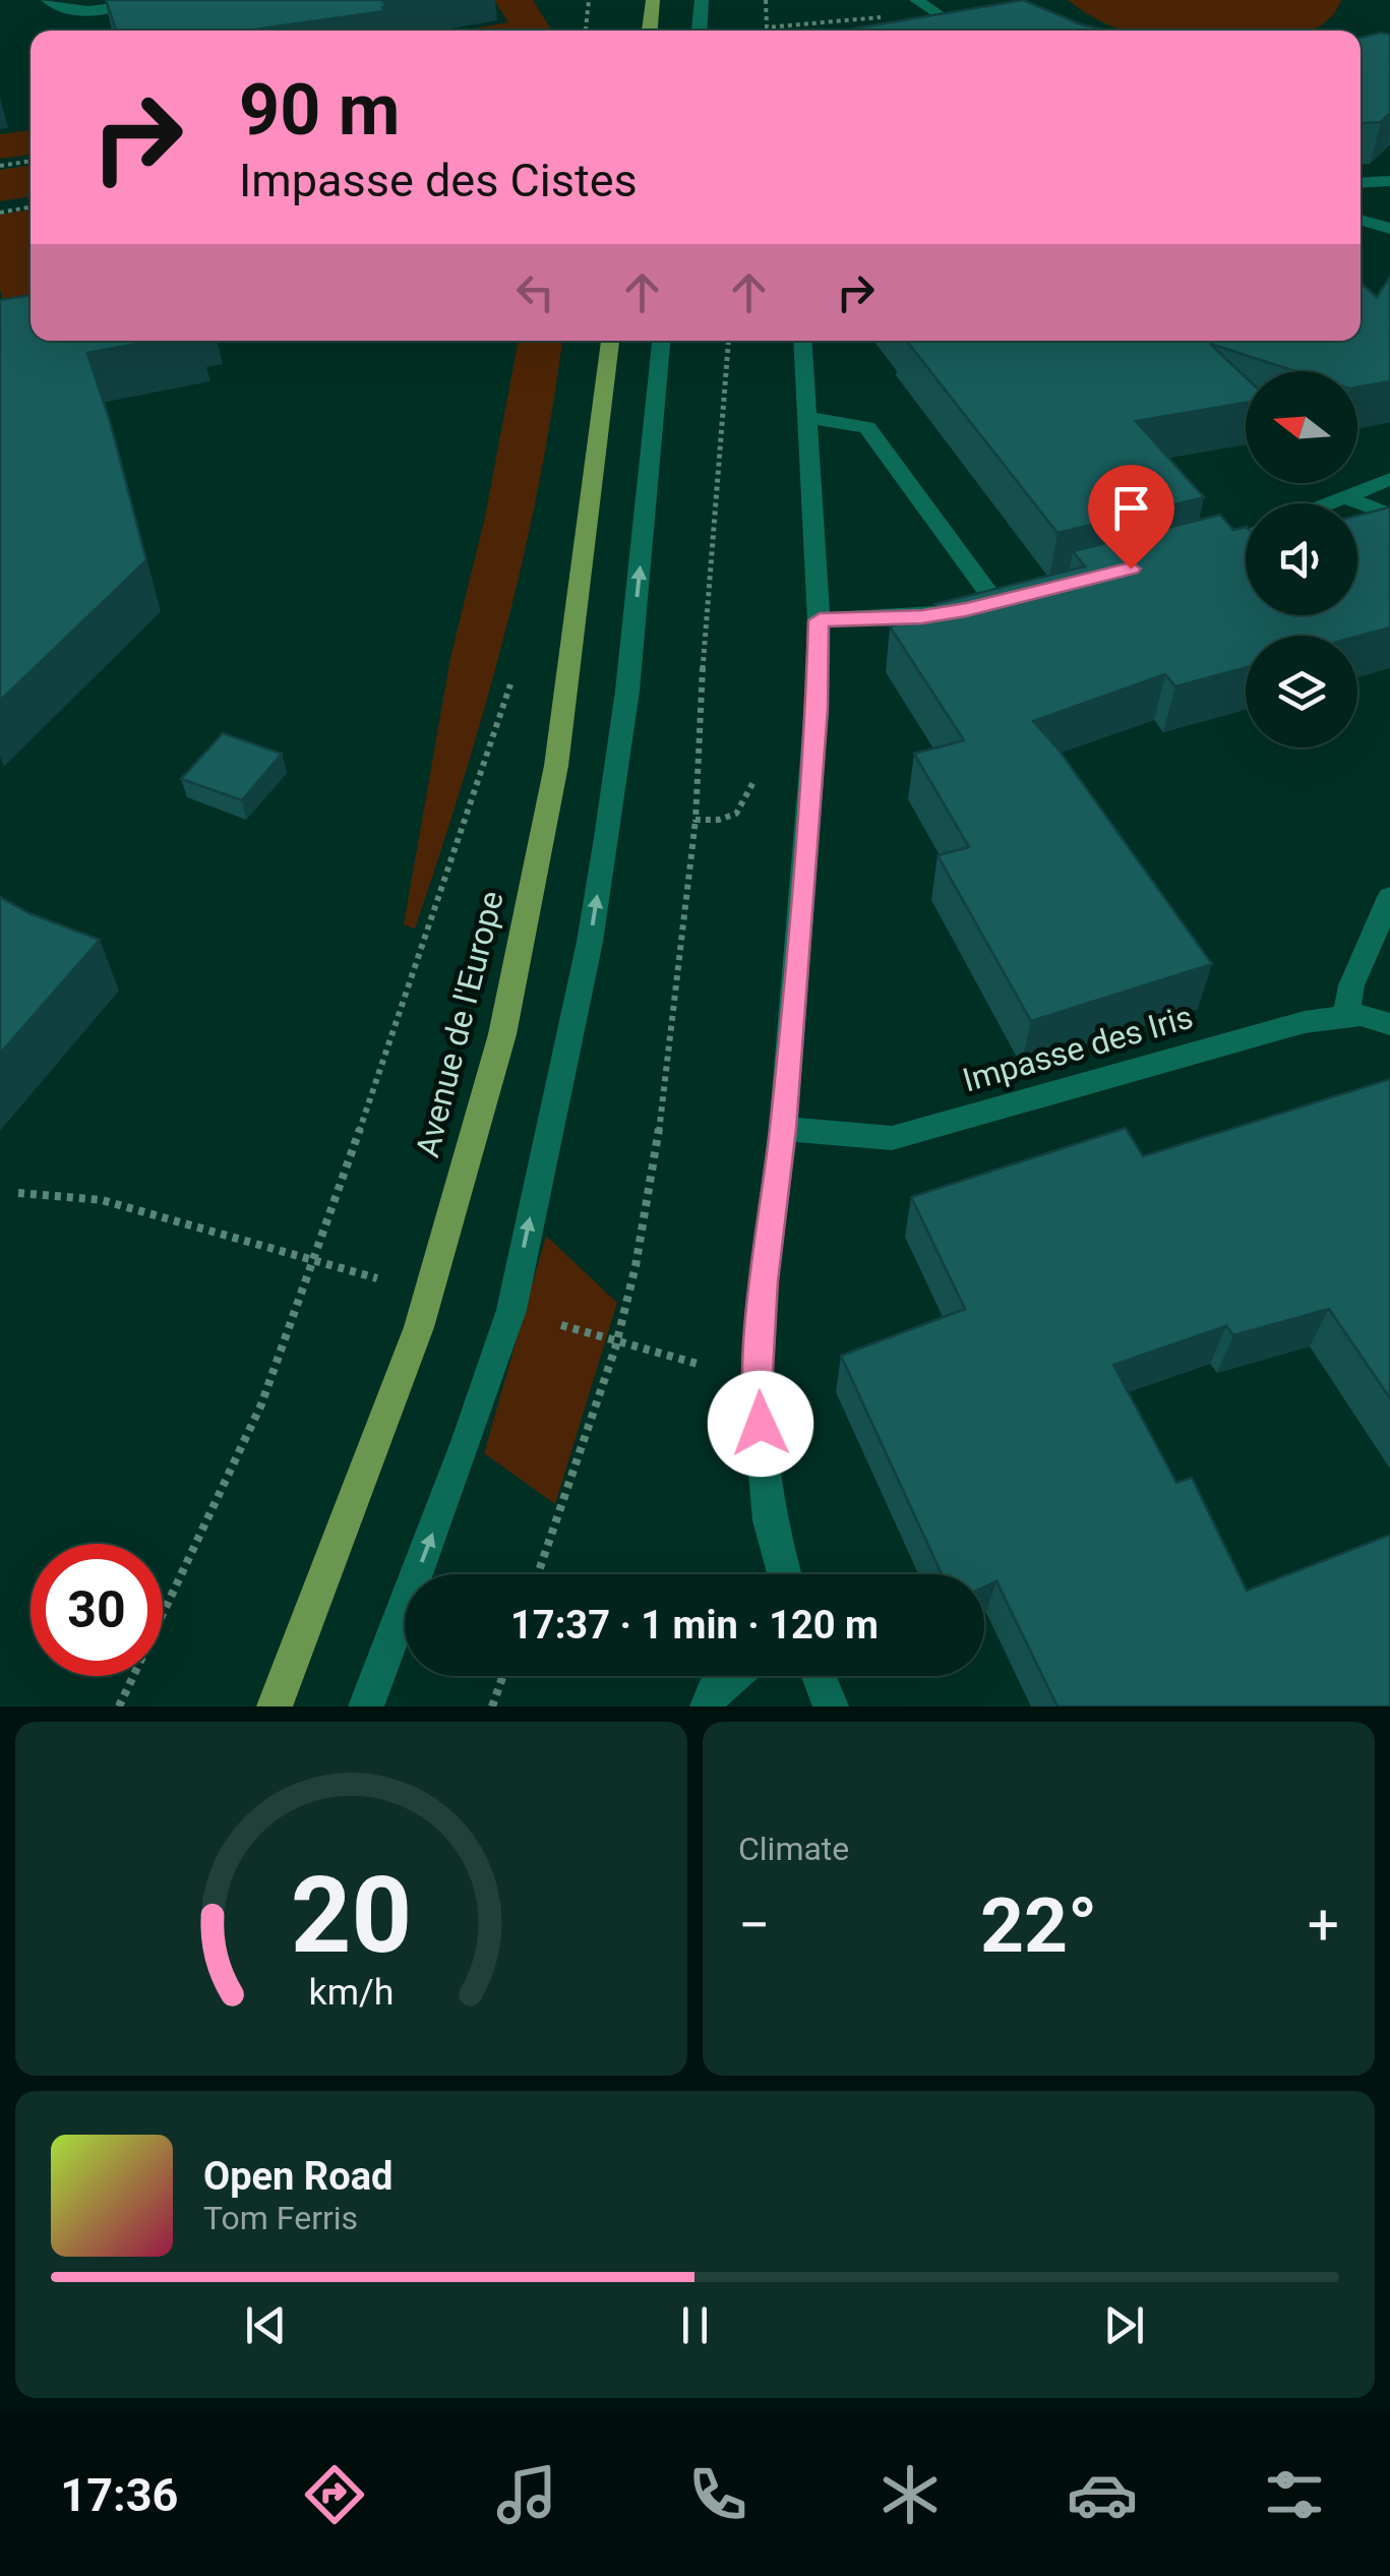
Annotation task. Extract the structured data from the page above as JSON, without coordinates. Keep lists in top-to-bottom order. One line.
{"streets":{"main road":["Avenue de l'Europe"],"street":["Impasse des Iris"]},"north":"left","page":{"turn":["90 m","Impasse des Cistes"],"limit":"30","trip":"17:37 · 1 min · 120 m","tile":"Climate","heat":["−","22°","+"],"song":["Open Road","Tom Ferris"],"tabs":"17:36","gauge":["20","km/h"]}}
